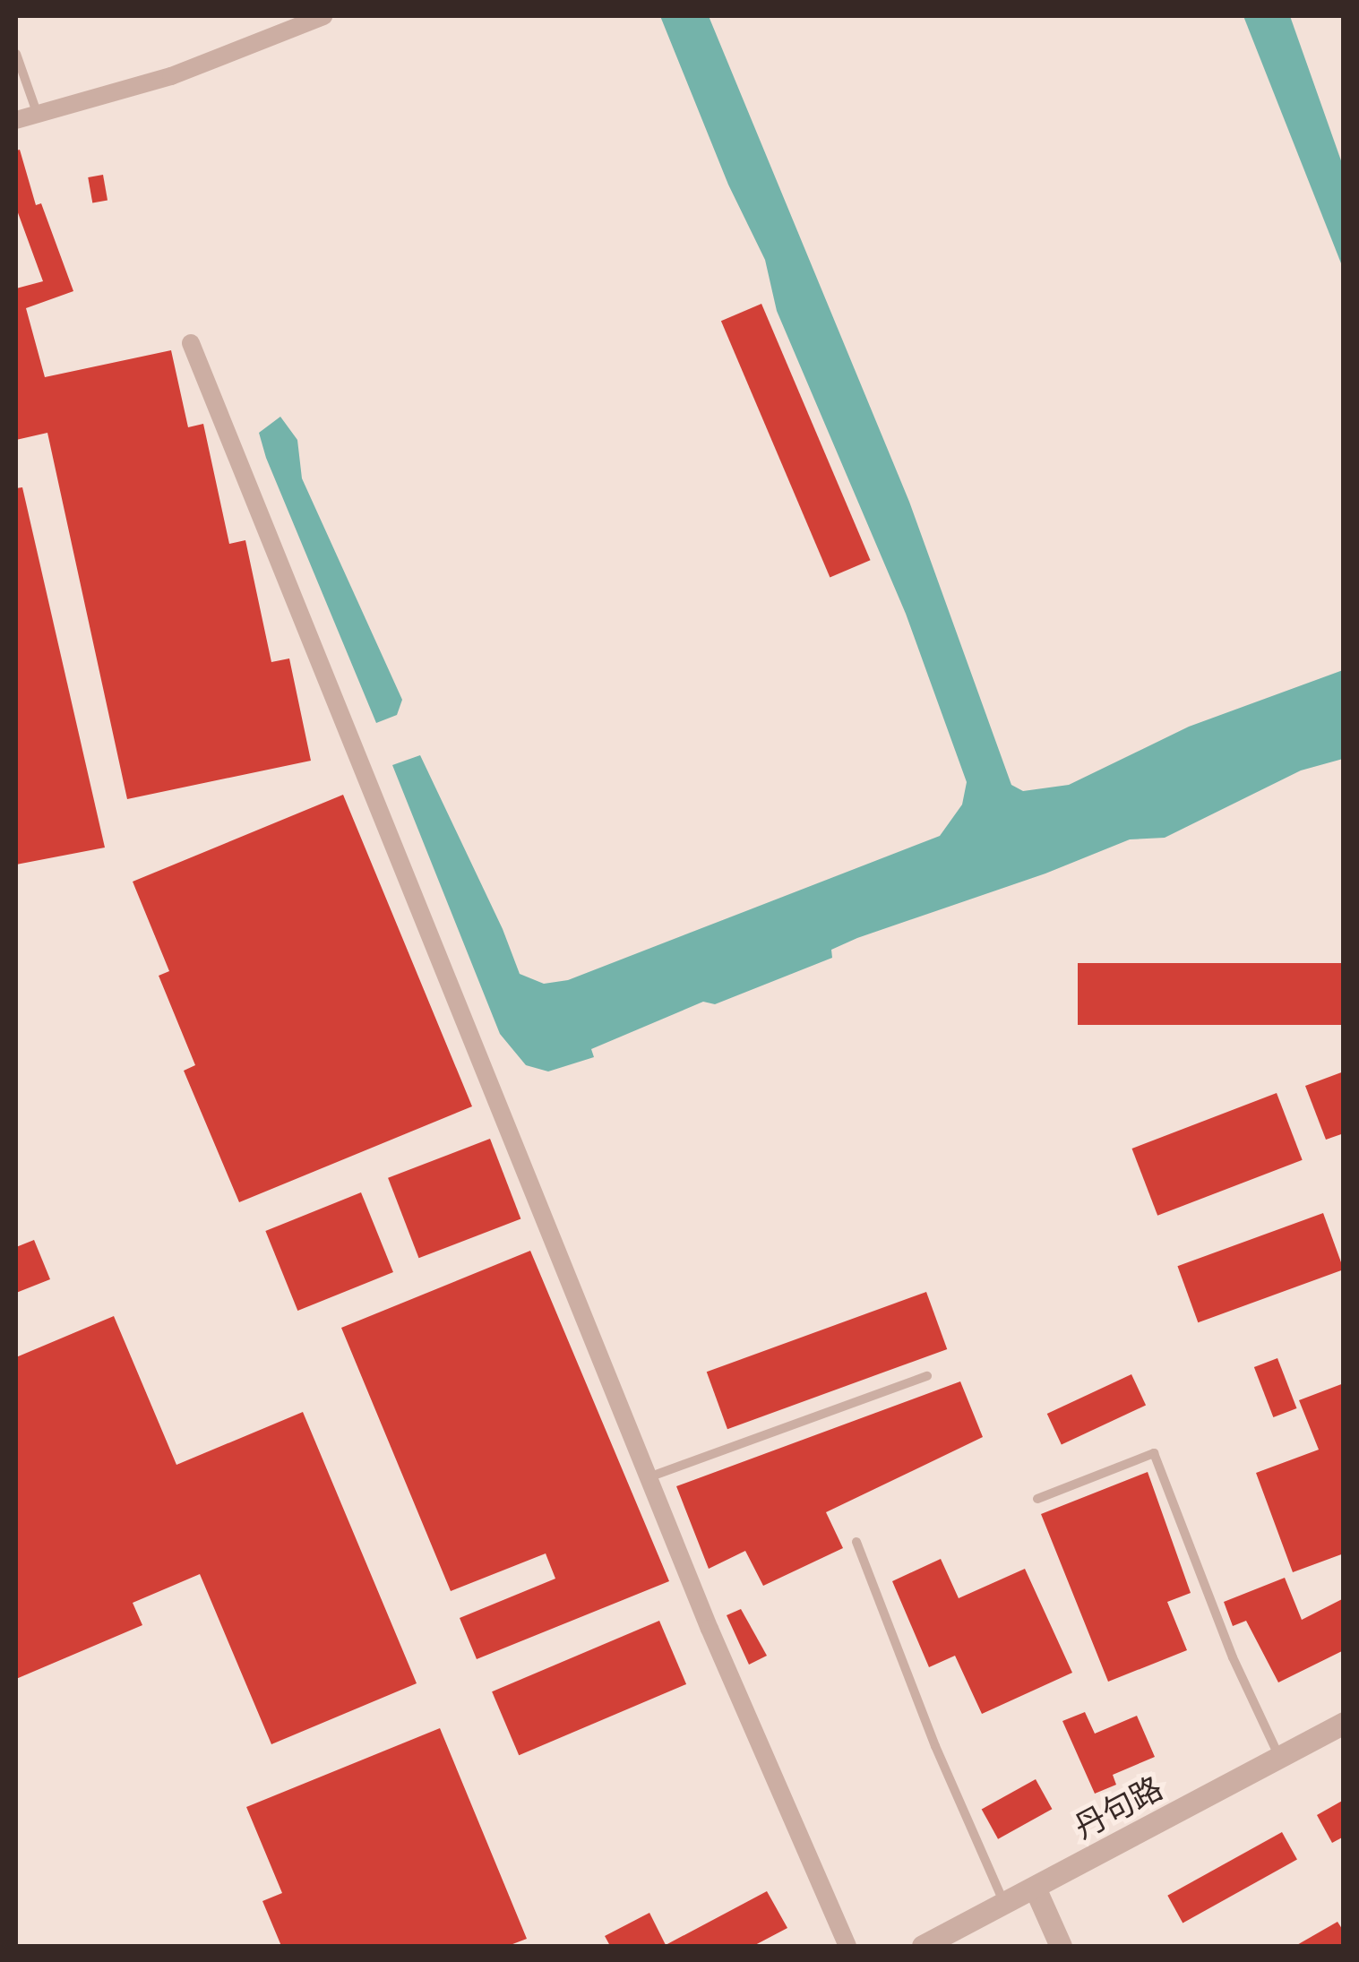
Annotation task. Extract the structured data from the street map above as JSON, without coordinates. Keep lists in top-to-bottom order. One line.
{"streets":{"street":["丹句路"]}}
